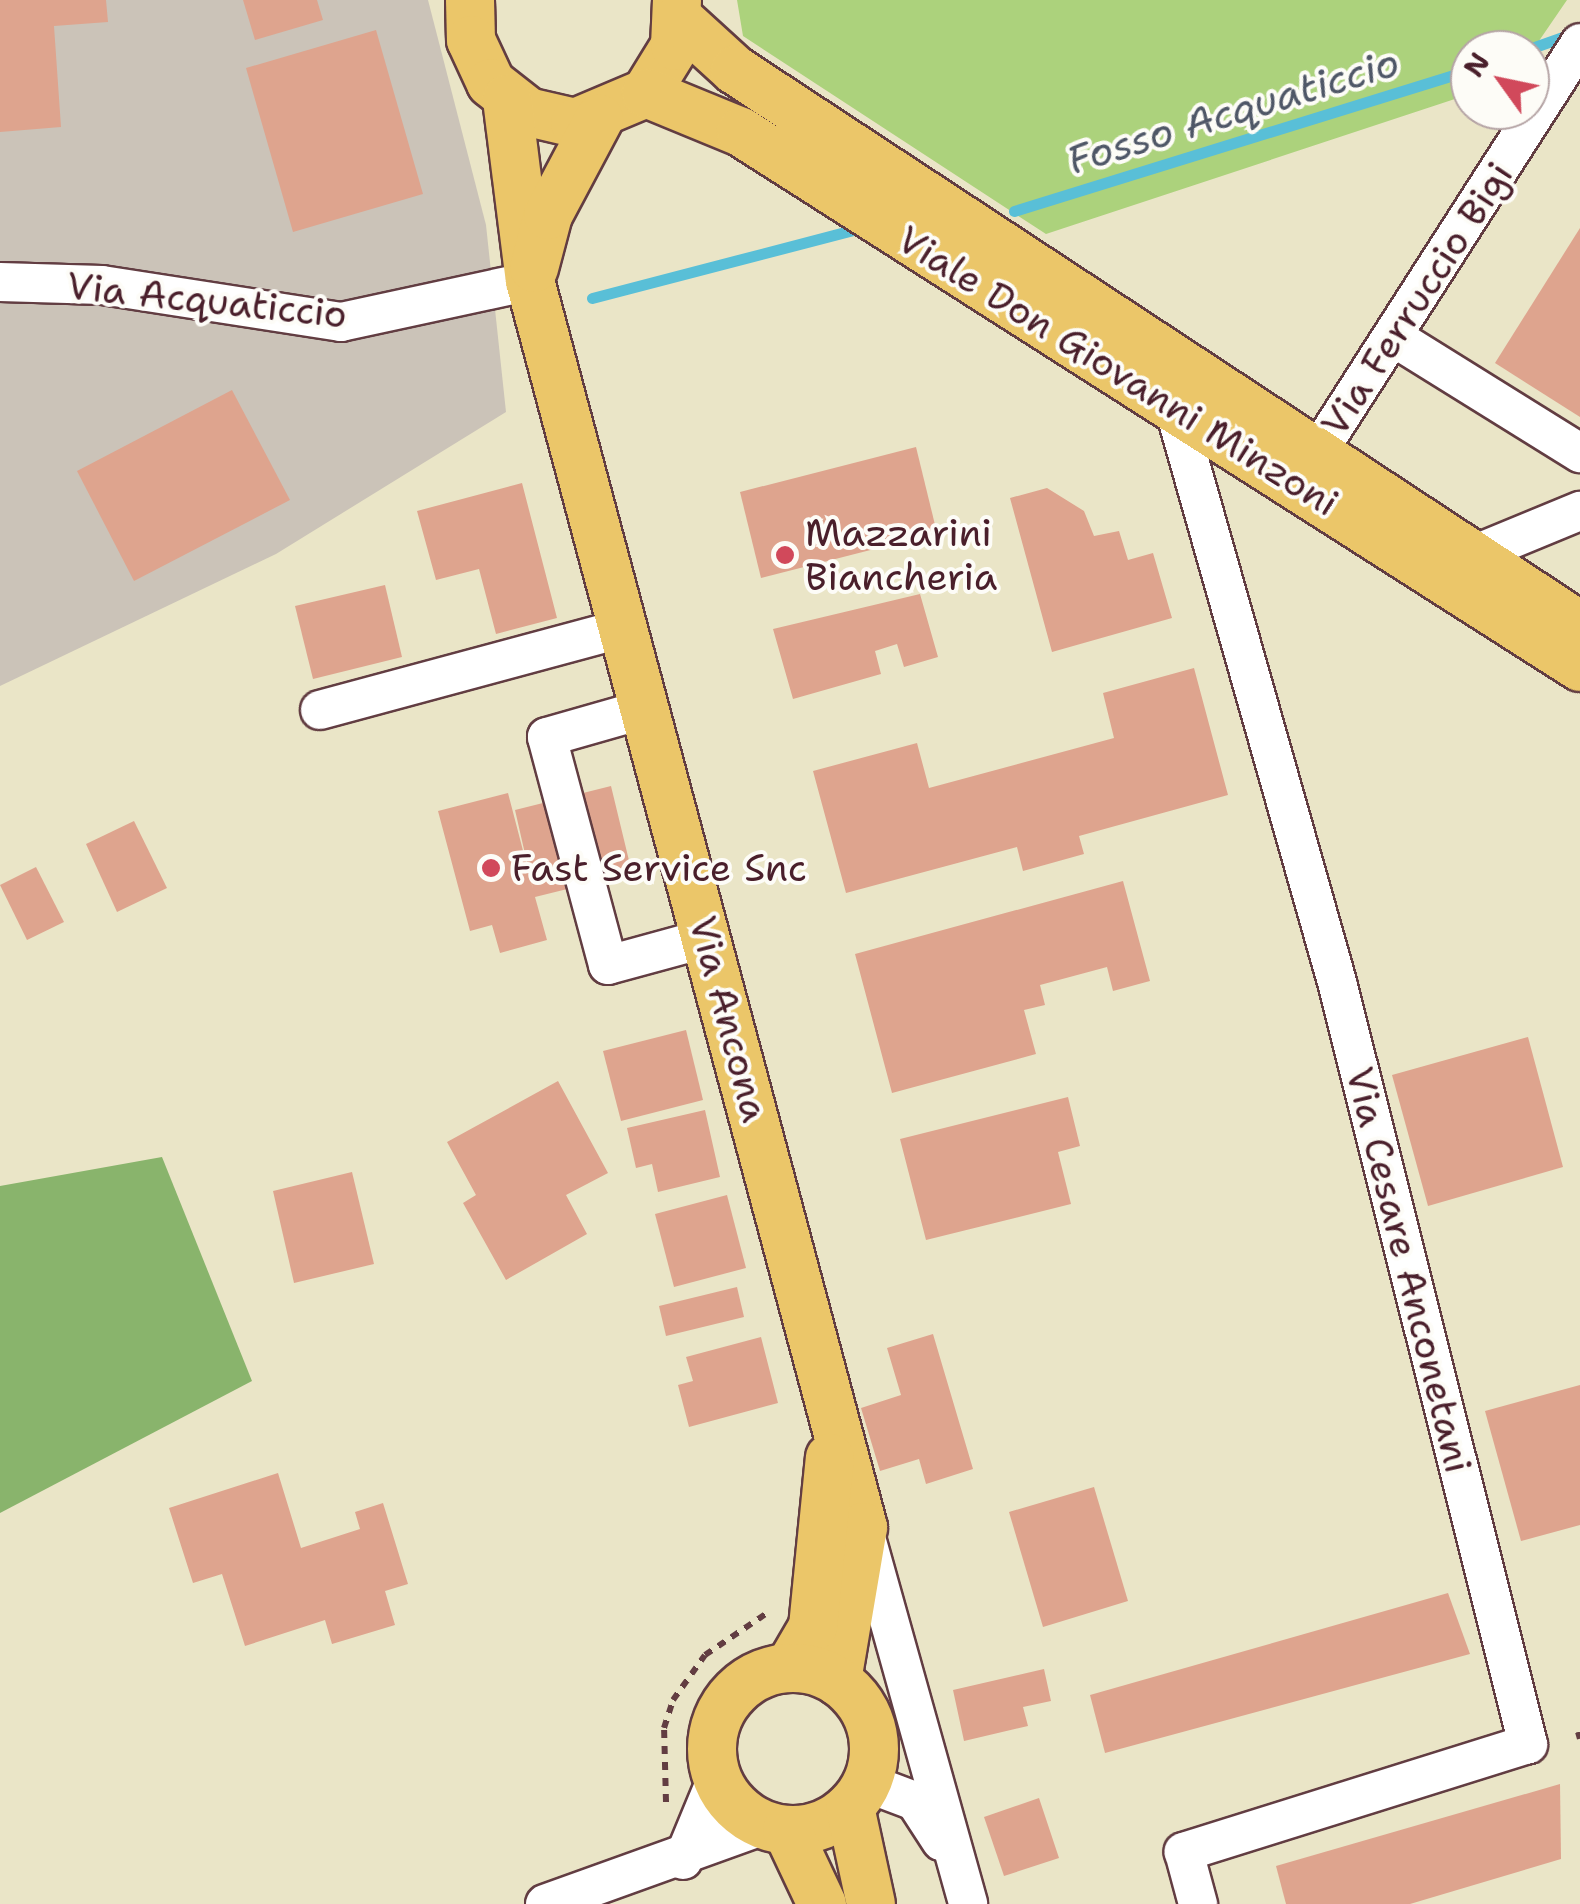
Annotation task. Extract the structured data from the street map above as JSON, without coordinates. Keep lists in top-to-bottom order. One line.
{"streets":{"main road":["Viale Don Giovanni Minzoni","Via Ancona"],"street":["Via Ferruccio Bigi","Via Acquaticcio","Via Cesare Anconetani"]},"crossings":[["Via Ferruccio Bigi","Viale Don Giovanni Minzoni"],["Via Acquaticcio","Via Ancona"],["Viale Don Giovanni Minzoni","Via Cesare Anconetani"]],"water":["Fosso Acquaticcio"],"places":["Mazzarini Biancheria","Fast Service Snc"],"north":"top left"}
